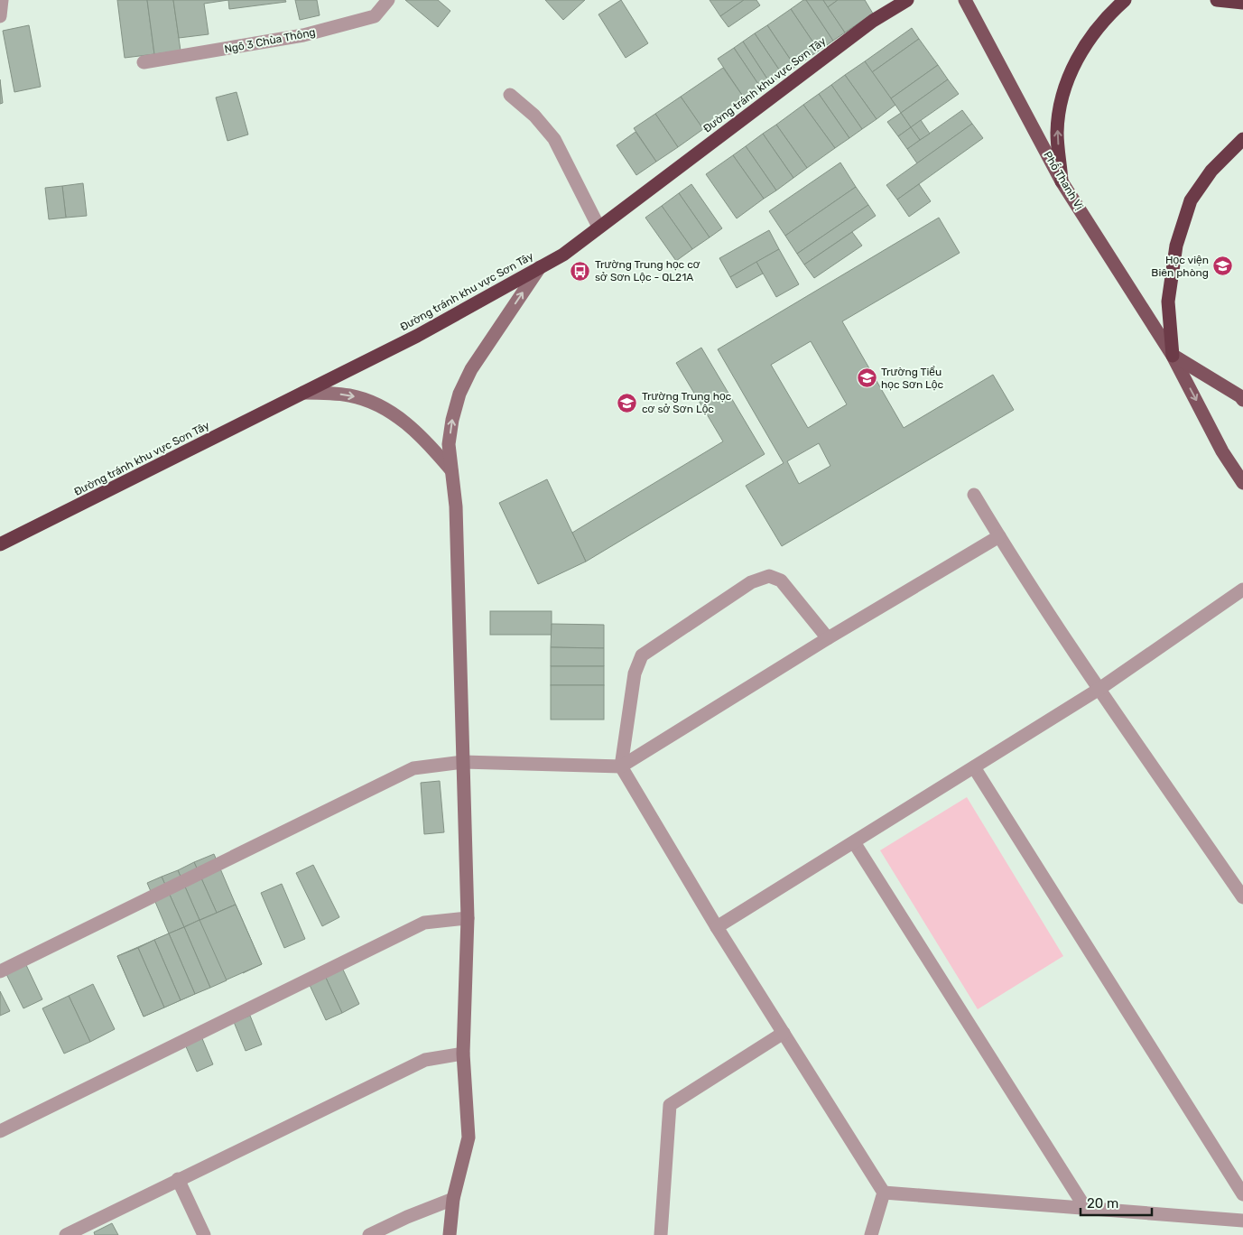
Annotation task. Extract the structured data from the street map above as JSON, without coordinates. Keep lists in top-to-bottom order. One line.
{"streets":{"highway":["Đường tránh khu vực Sơn Tây"],"main road":["Phố Thanh Vị"],"street":["Ngõ 3 Chùa Thông"]},"places":{"school or university":["Học viện Biên phòng","Trường Tiểu học Sơn Lộc","Trường Trung học cơ sở Sơn Lộc"],"bus stop":["Trường Trung học cơ sở Sơn Lộc - QL21A"]},"scale_bar":"20 m"}
